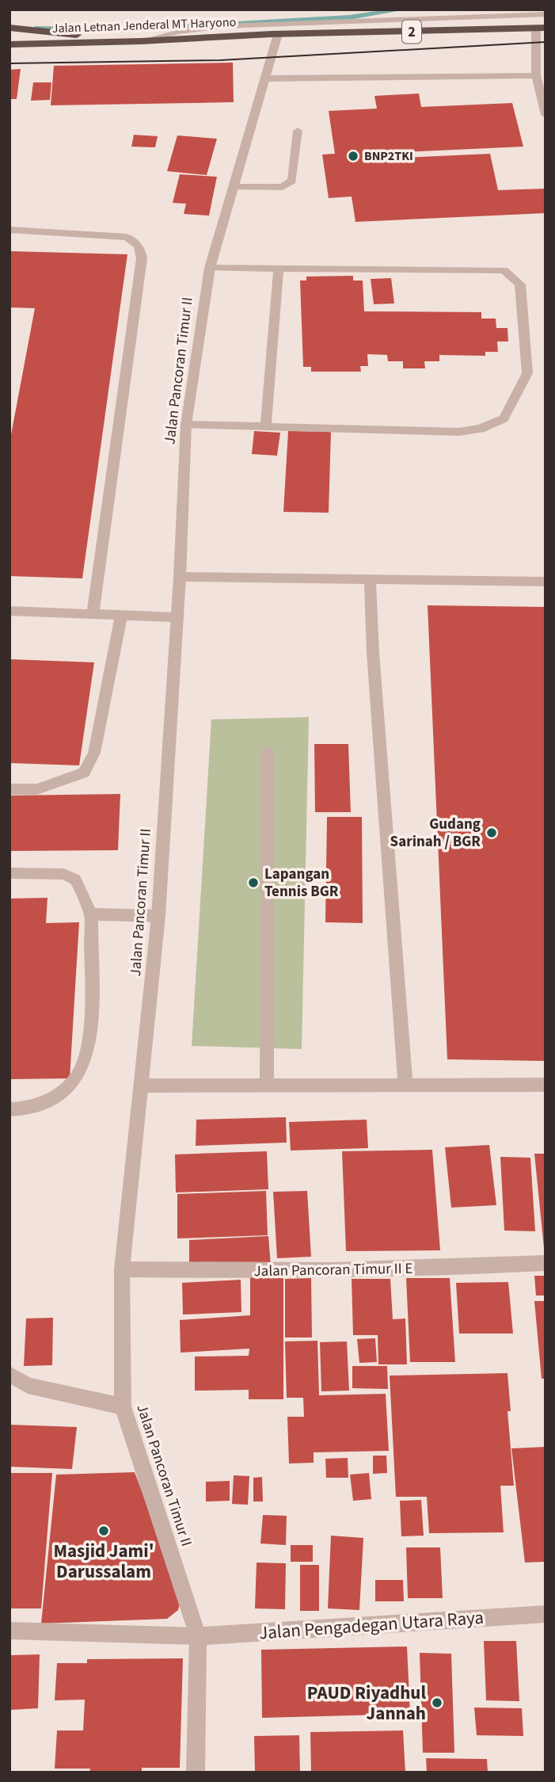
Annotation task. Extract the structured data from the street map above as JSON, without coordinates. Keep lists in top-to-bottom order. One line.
{"streets":{"highway":["Jalan Letnan Jenderal MT Haryono","2"],"street":["Jalan Pancoran Timur II","Jalan Pancoran Timur II E","Jalan Pengadegan Utara Raya"]},"crossings":[["Jalan Letnan Jenderal MT Haryono","2"],["Jalan Letnan Jenderal MT Haryono","Jalan Pancoran Timur II"],["Jalan Pancoran Timur II","Jalan Pancoran Timur II E"],["Jalan Pancoran Timur II","Jalan Pengadegan Utara Raya"]],"places":["BNP2TKI","Gudang Sarinah / BGR","Lapangan Tennis BGR","Masjid Jami' Darussalam","PAUD Riyadhul Jannah"]}
